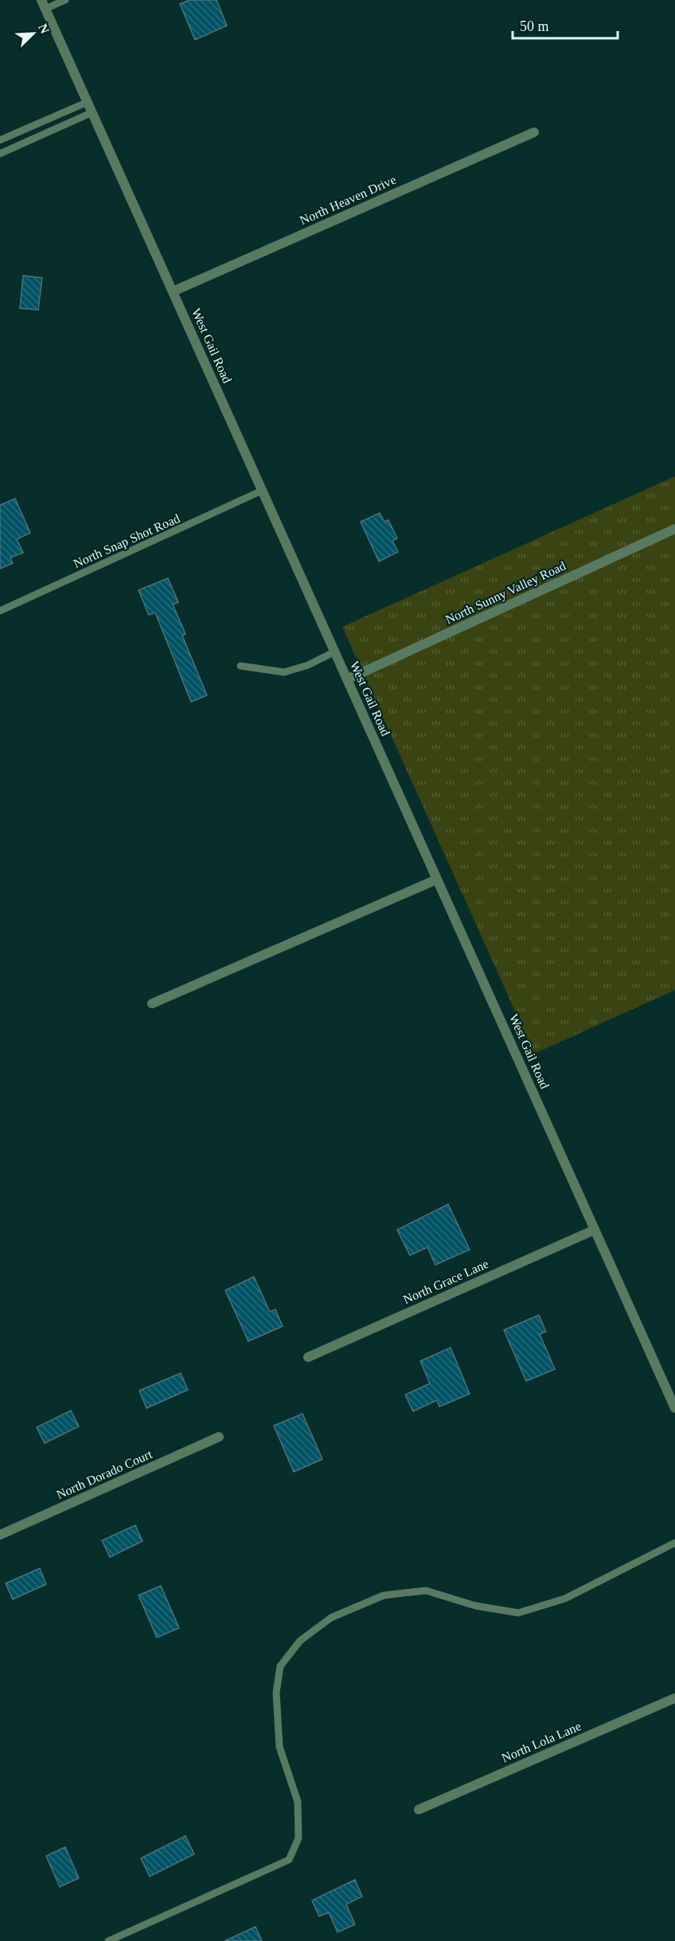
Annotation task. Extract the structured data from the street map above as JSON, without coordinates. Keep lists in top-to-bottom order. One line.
{"streets":{"street":["North Heaven Drive","West Gail Road","North Sunny Valley Road","North Grace Lane","North Dorado Court","North Lola Lane"],"lane":["North Snap Shot Road"]},"crossings":[["North Heaven Drive","West Gail Road"],["West Gail Road","North Snap Shot Road"],["West Gail Road","North Sunny Valley Road"],["West Gail Road","North Grace Lane"]],"scale_bar":"50 m","north":"top right"}
